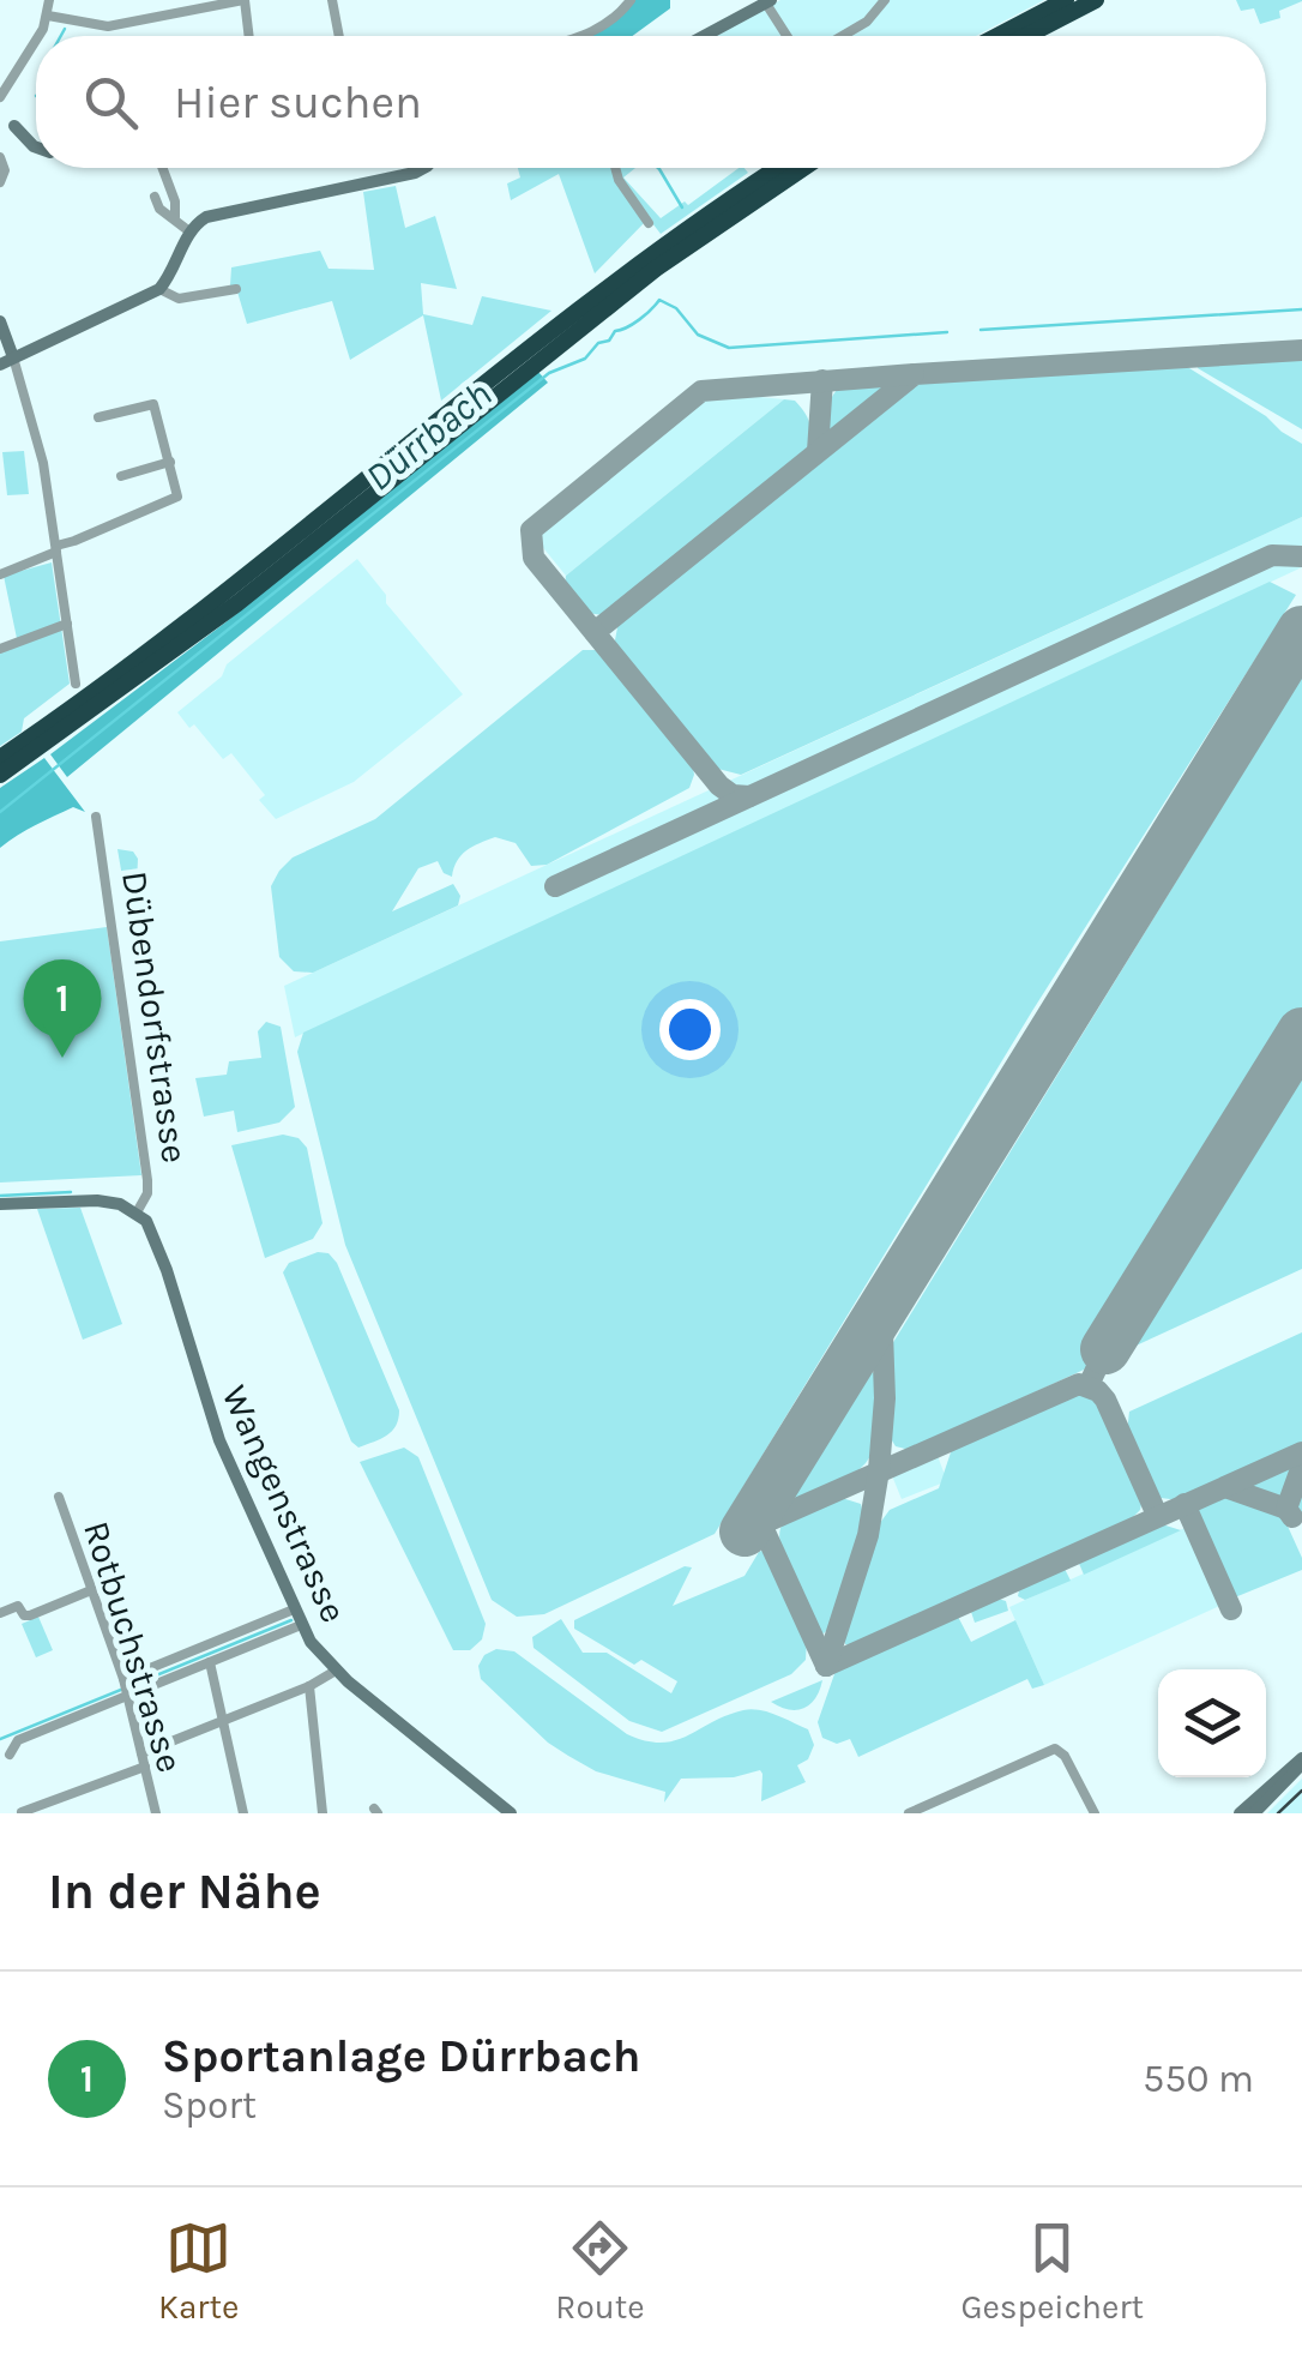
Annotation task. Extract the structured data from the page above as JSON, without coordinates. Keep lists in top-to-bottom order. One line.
{"streets":{"main road":["Wangenstrasse"],"street":["Dübendorfstrasse","Rotbuchstrasse"]},"crossings":[["Dübendorfstrasse","Wangenstrasse"]],"water":["Dürrbach"],"page":{"search":"Hier suchen","pins":"1","heading":"In der Nähe","list":[{"mark":"1","name":"Sportanlage Dürrbach","note":"Sport","value":"550 m"}],"nav":["Karte","Route","Gespeichert"]}}
